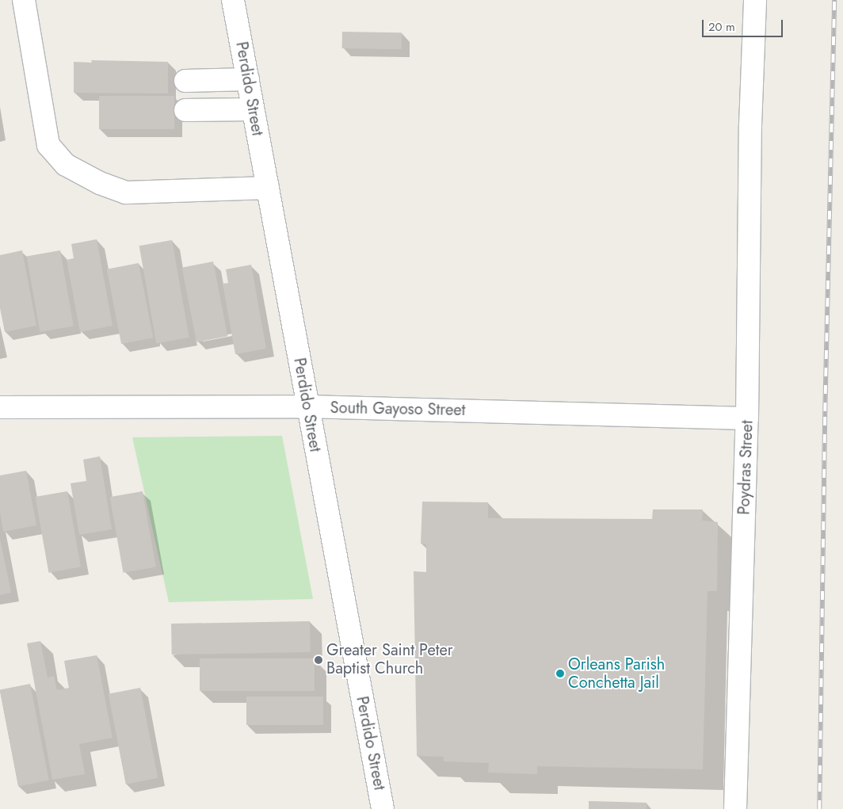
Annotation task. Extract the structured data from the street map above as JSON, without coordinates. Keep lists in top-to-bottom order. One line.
{"streets":{"street":["Perdido Street","South Gayoso Street","Poydras Street"]},"crossings":[["Perdido Street","South Gayoso Street"],["South Gayoso Street","Poydras Street"]],"places":["Greater Saint Peter Baptist Church","Orleans Parish Conchetta Jail"],"scale_bar":"20 m"}
